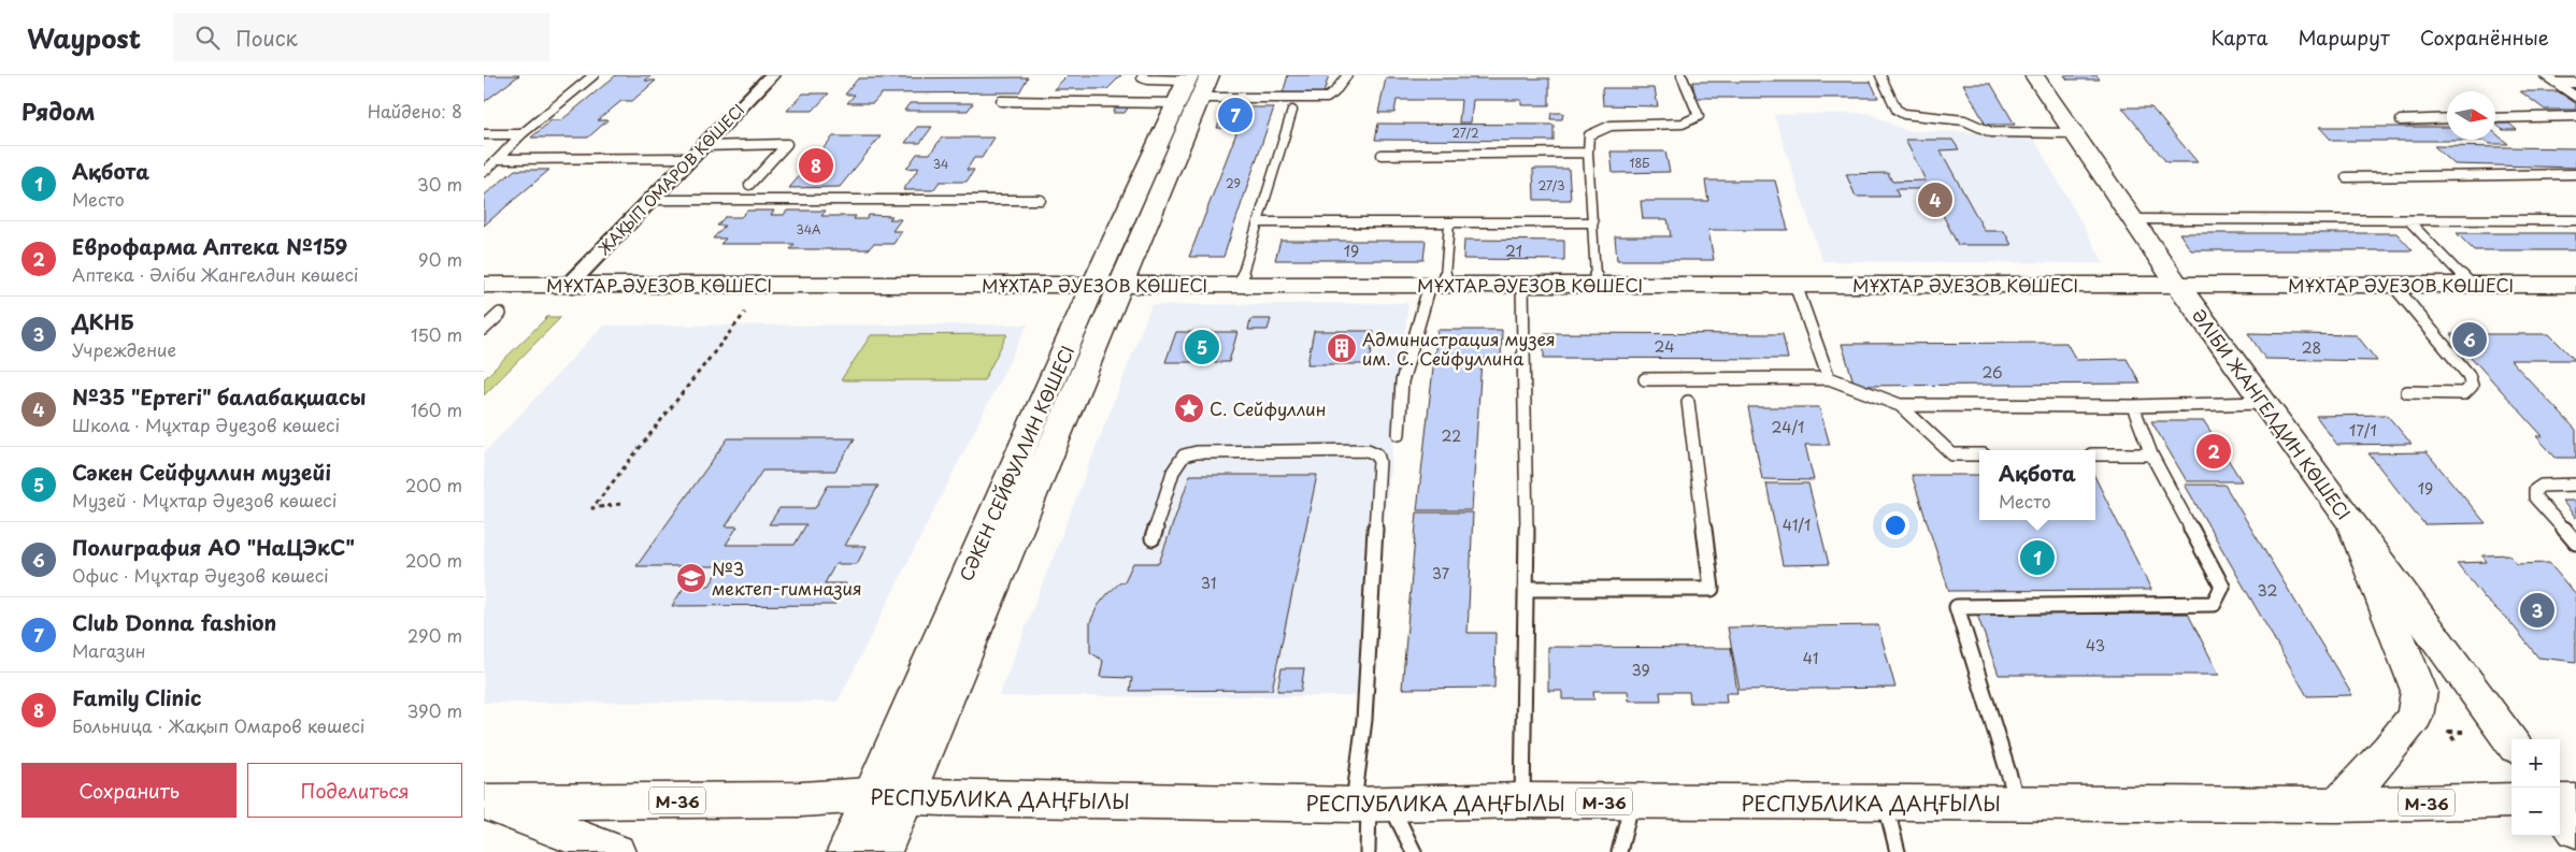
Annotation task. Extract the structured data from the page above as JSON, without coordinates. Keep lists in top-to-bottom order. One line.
{"streets":{"street":["ЖАҚЫП ОМАРОВ КӨШЕСІ","МҰХТАР ӘУЕЗОВ КӨШЕСІ","ӘЛІБИ ЖАНГЕЛДИН КӨШЕСІ","СӘКЕН СЕЙФУЛЛИН КӨШЕСІ","РЕСПУБЛИКА ДАҢҒЫЛЫ","M-36"]},"crossings":[["ЖАҚЫП ОМАРОВ КӨШЕСІ","МҰХТАР ӘУЕЗОВ КӨШЕСІ"],["МҰХТАР ӘУЕЗОВ КӨШЕСІ","ӘЛІБИ ЖАНГЕЛДИН КӨШЕСІ"],["МҰХТАР ӘУЕЗОВ КӨШЕСІ","СӘКЕН СЕЙФУЛЛИН КӨШЕСІ"],["СӘКЕН СЕЙФУЛЛИН КӨШЕСІ","РЕСПУБЛИКА ДАҢҒЫЛЫ"]],"places":{"building":["Администрация музея им. С. Сейфуллина"],"place":["С. Сейфуллин"],"school or university":["№3 мектеп-гимназия"]},"house_numbers":["27/2","18Б","34","29","27/3","34А","19","21","24","28","26","24/1","17/1","22","19","41/1","37","31","32","43","41","39"],"north":"right","page":{"header":"Waypost","search":"Поиск","nav":["Карта","Маршрут","Сохранённые"],"heading":["Рядом","Найдено: 8"],"pins":["7","8","4","6","5","2","1","3"],"list":[{"mark":"1","name":"Ақбота","note":"Место","value":"30 m"},{"mark":"2","name":"Еврофарма Аптека №159","note":"Аптека · Әліби Жангелдин көшесі","value":"90 m"},{"mark":"3","name":"ДКНБ","note":"Учреждение","value":"150 m"},{"mark":"4","name":"№35 \"Ертегі\" балабақшасы","note":"Школа · Мұхтар Әуезов көшесі","value":"160 m"},{"mark":"5","name":"Сәкен Сейфуллин музейі","note":"Музей · Мұхтар Әуезов көшесі","value":"200 m"},{"mark":"6","name":"Полиграфия АО \"НаЦЭкС\"","note":"Офис · Мұхтар Әуезов көшесі","value":"200 m"},{"mark":"7","name":"Club Donna fashion","note":"Магазин","value":"290 m"},{"mark":"8","name":"Family Clinic","note":"Больница · Жақып Омаров көшесі","value":"390 m"}],"popup":["Ақбота","Место"],"map_buttons":["+","−"],"buttons":["Сохранить","Поделиться"]}}
